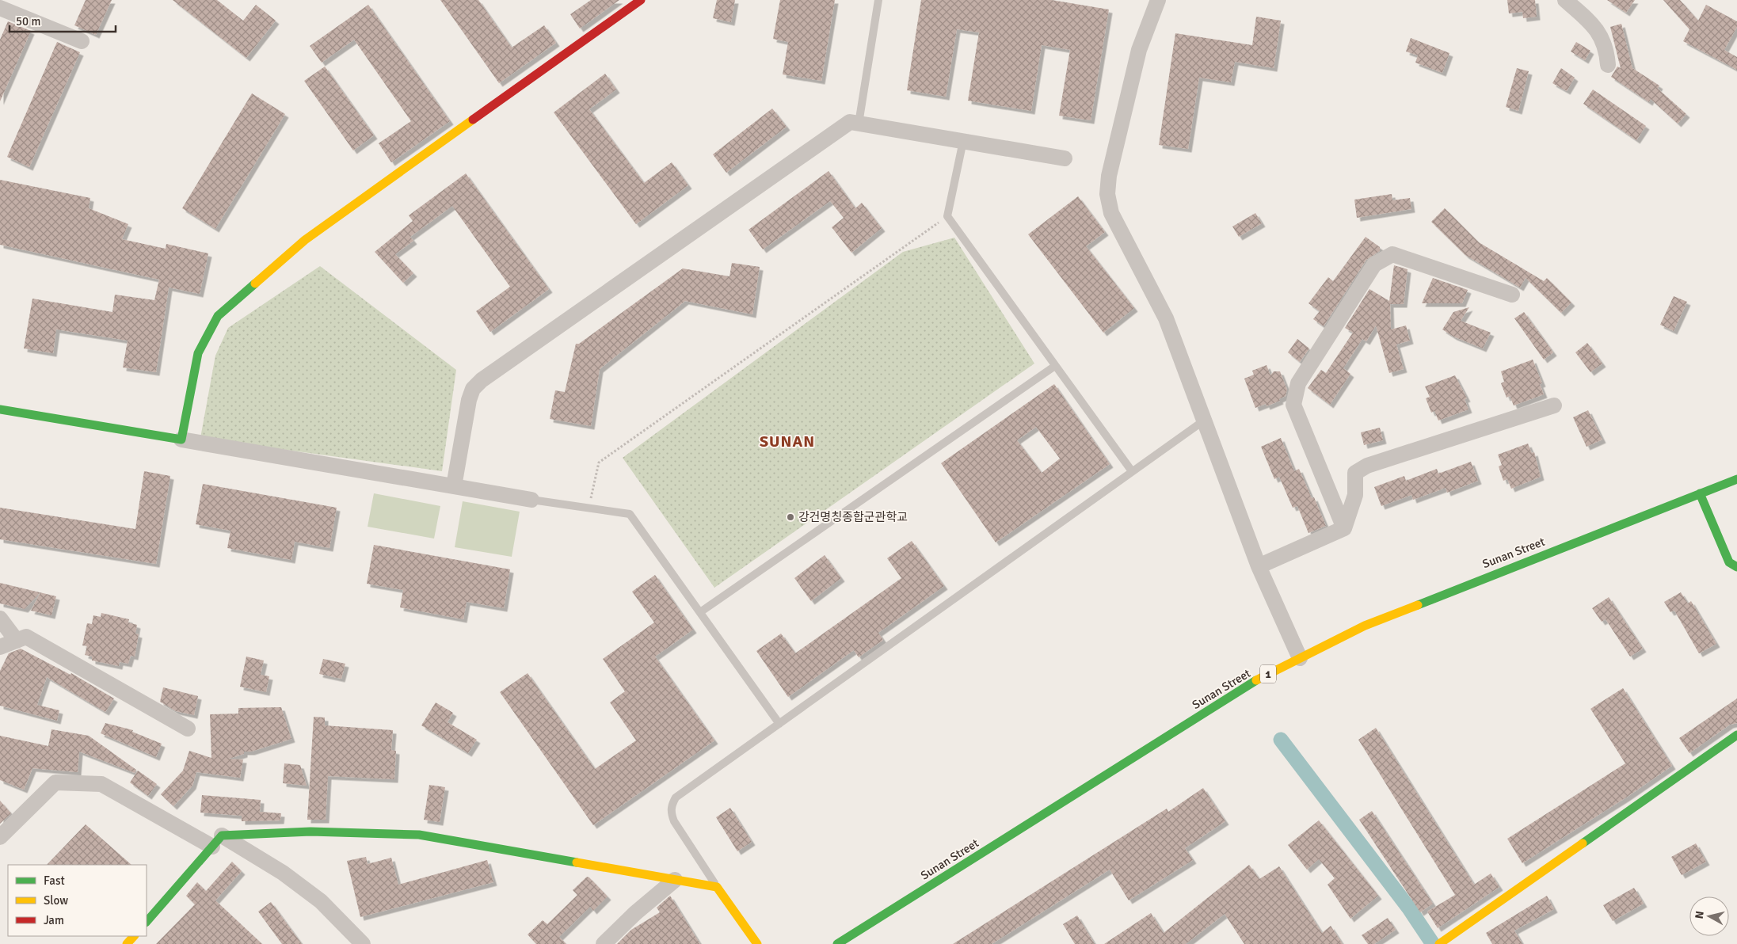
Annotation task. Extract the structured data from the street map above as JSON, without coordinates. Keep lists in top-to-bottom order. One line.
{"streets":{"street":["Sunan Street","1"]},"districts":["SUNAN"],"places":["강건명칭종합군관학교"],"legend":["Fast","Slow","Jam"],"scale_bar":"50 m","north":"left"}
